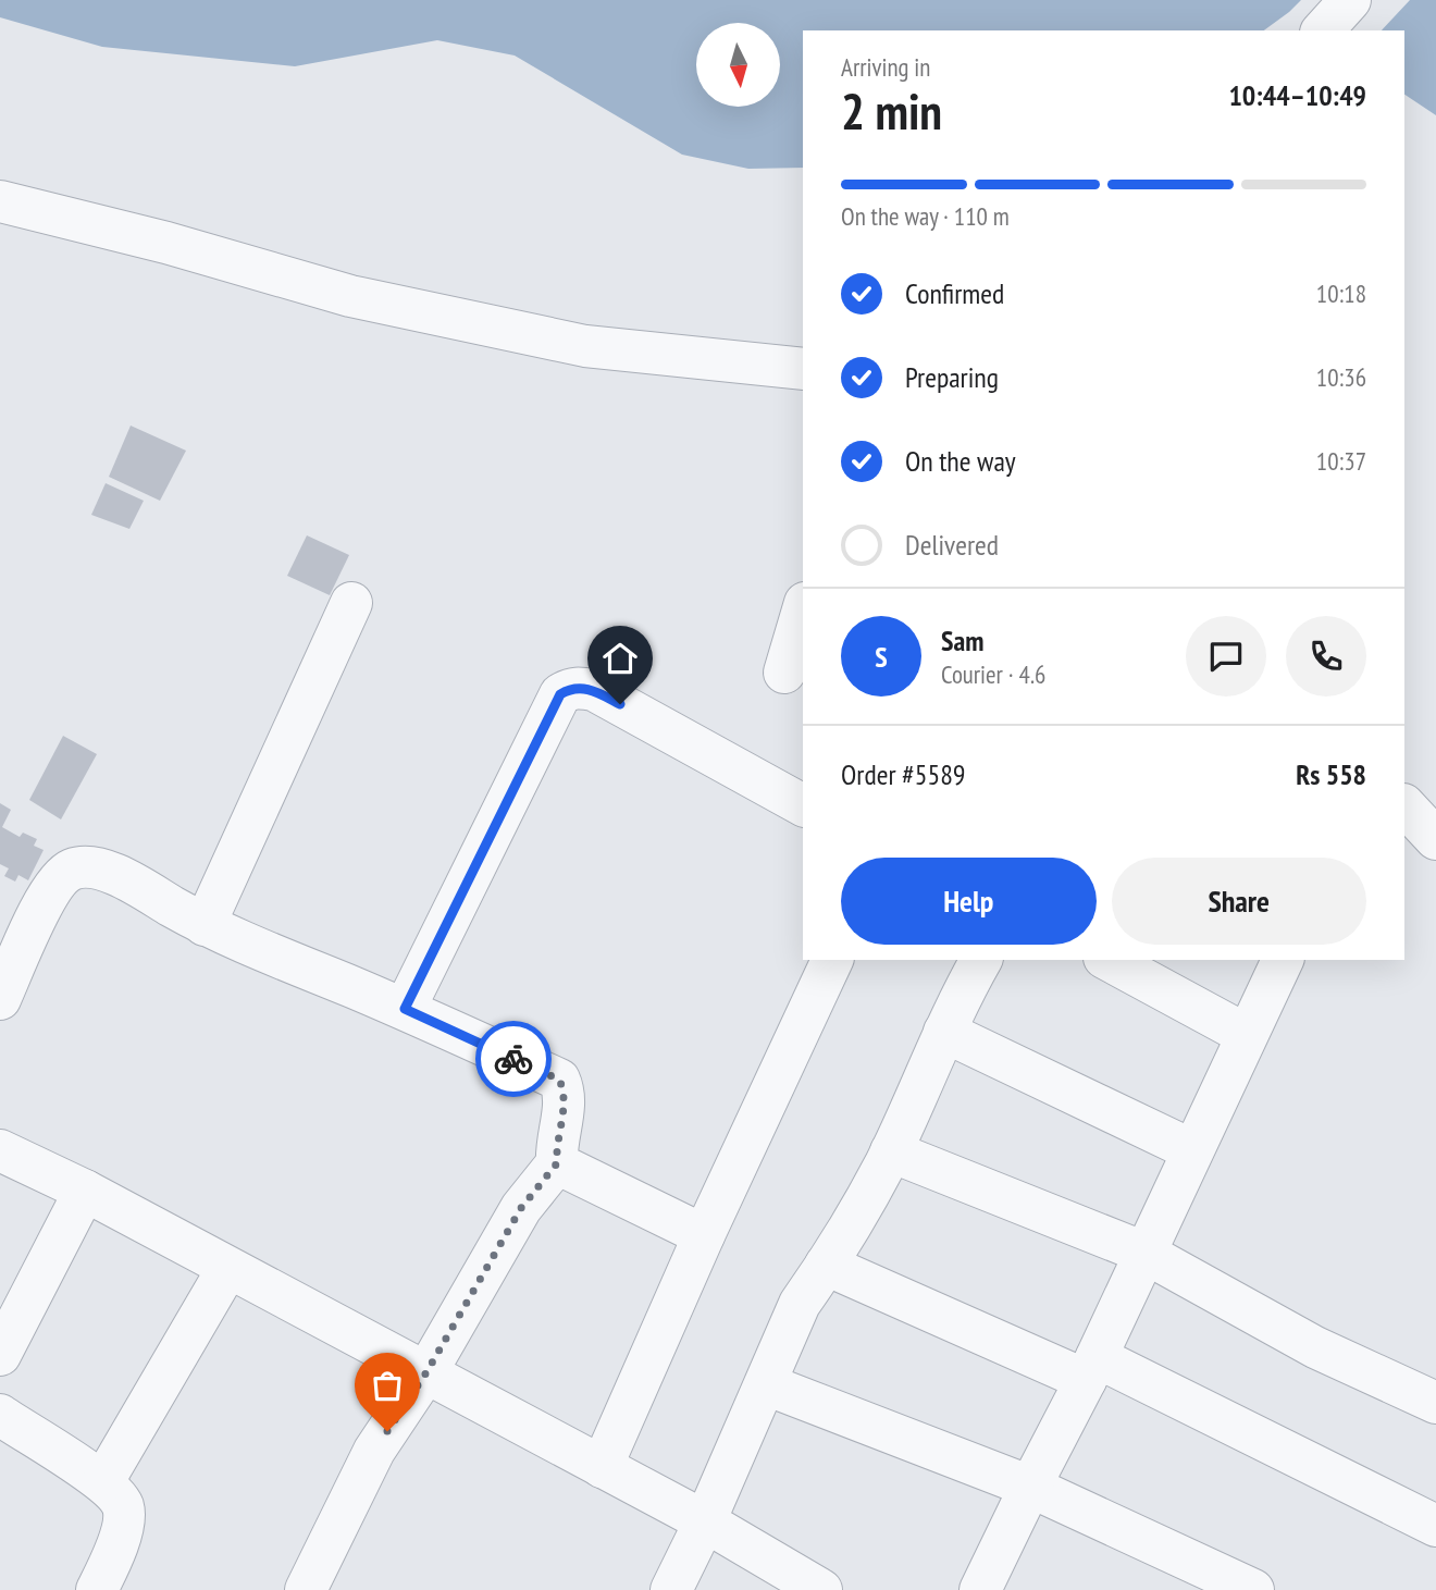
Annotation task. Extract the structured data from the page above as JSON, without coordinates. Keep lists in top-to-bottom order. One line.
{"north":"bottom","page":{"heading":["2 min","Arriving in","10:44–10:49"],"panel":["Sam","Courier · 4.6","Order #5589","Rs 558"],"bar":"On the way · 110 m","list":[["Confirmed","10:18"],["Preparing","10:36"],["On the way","10:37"],"Delivered"],"round":"S","buttons":["Help","Share"]}}
